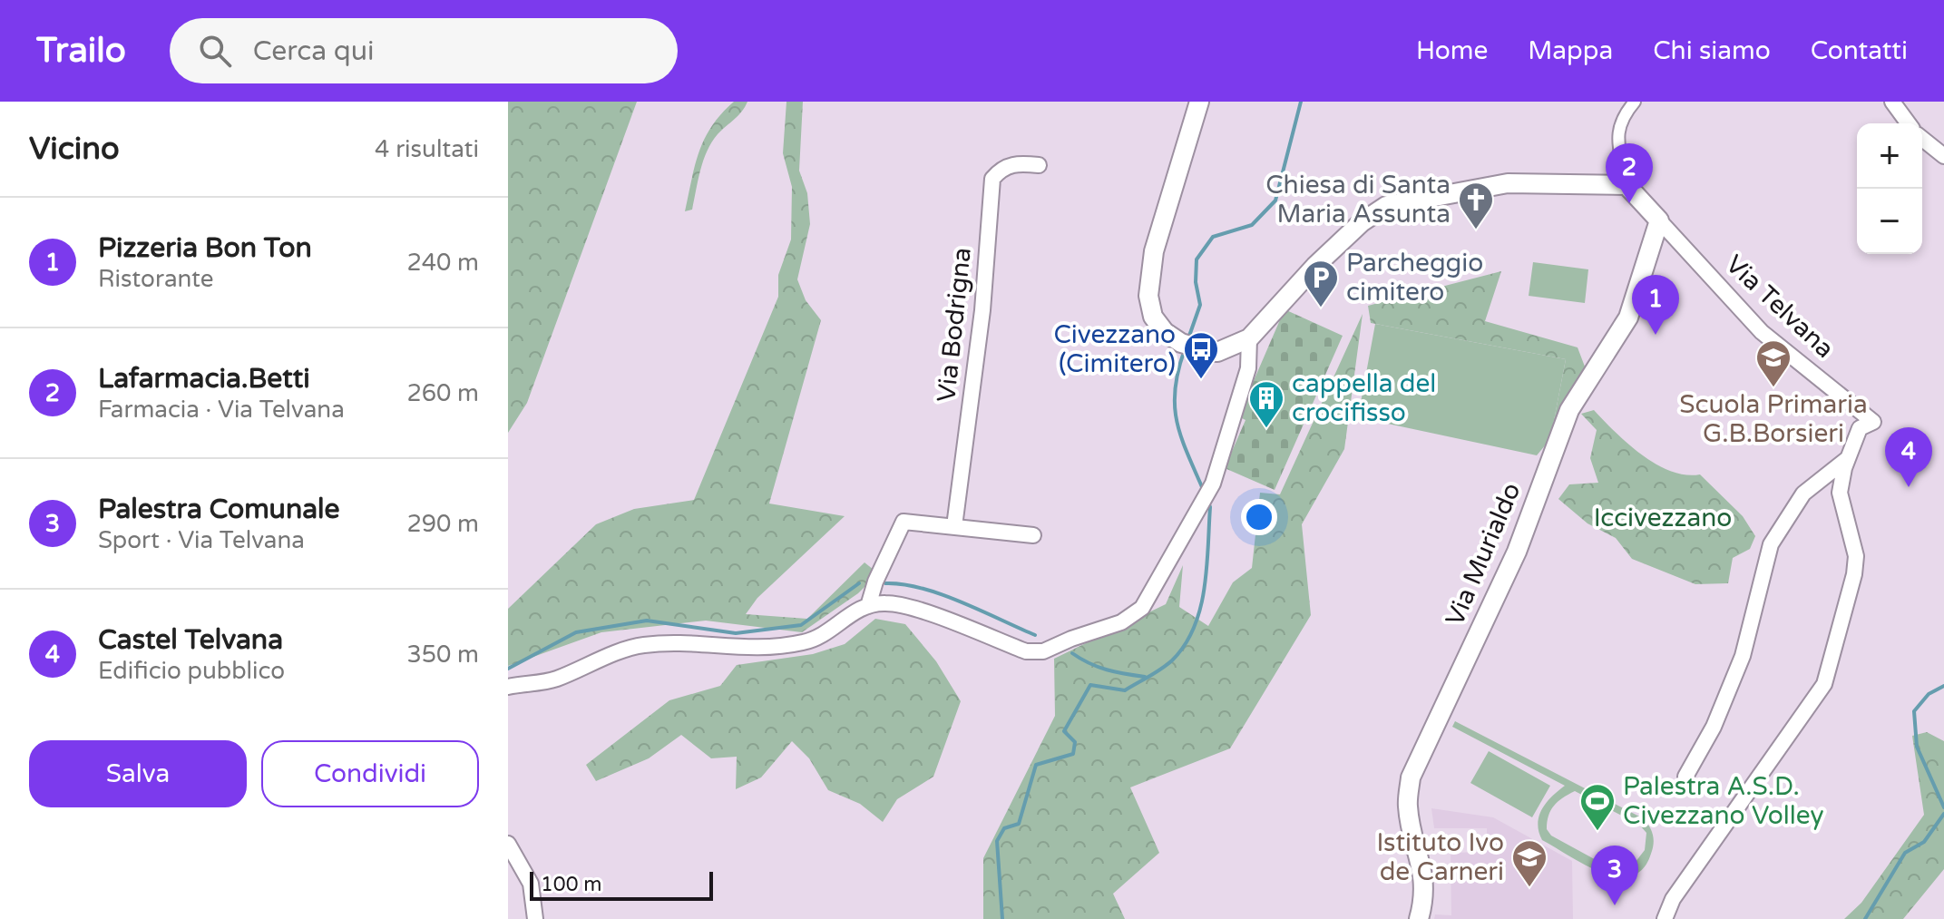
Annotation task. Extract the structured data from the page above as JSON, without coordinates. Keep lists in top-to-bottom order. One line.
{"streets":{"street":["Via Telvana","Via Bodrigna","Via Murialdo"]},"crossings":[["Via Telvana","Via Murialdo"]],"parks":["Iccivezzano"],"places":{"church":["Chiesa di Santa Maria Assunta"],"parking":["Parcheggio cimitero"],"bus stop":["Civezzano (Cimitero)"],"school or university":["Scuola Primaria G.B.Borsieri","Istituto Ivo de Carneri"],"building":["cappella del crocifisso"],"sports":["Palestra A.S.D. Civezzano Volley"]},"scale_bar":"100 m","page":{"header":"Trailo","search":"Cerca qui","nav":["Home","Mappa","Chi siamo","Contatti"],"heading":["Vicino","4 risultati"],"map_buttons":["+","−"],"pins":["2","1","4","3"],"list":[{"mark":"1","name":"Pizzeria Bon Ton","note":"Ristorante","value":"240 m"},{"mark":"2","name":"Lafarmacia.Betti","note":"Farmacia · Via Telvana","value":"260 m"},{"mark":"3","name":"Palestra Comunale","note":"Sport · Via Telvana","value":"290 m"},{"mark":"4","name":"Castel Telvana","note":"Edificio pubblico","value":"350 m"}],"buttons":["Salva","Condividi"],"scale":"100 m"}}
